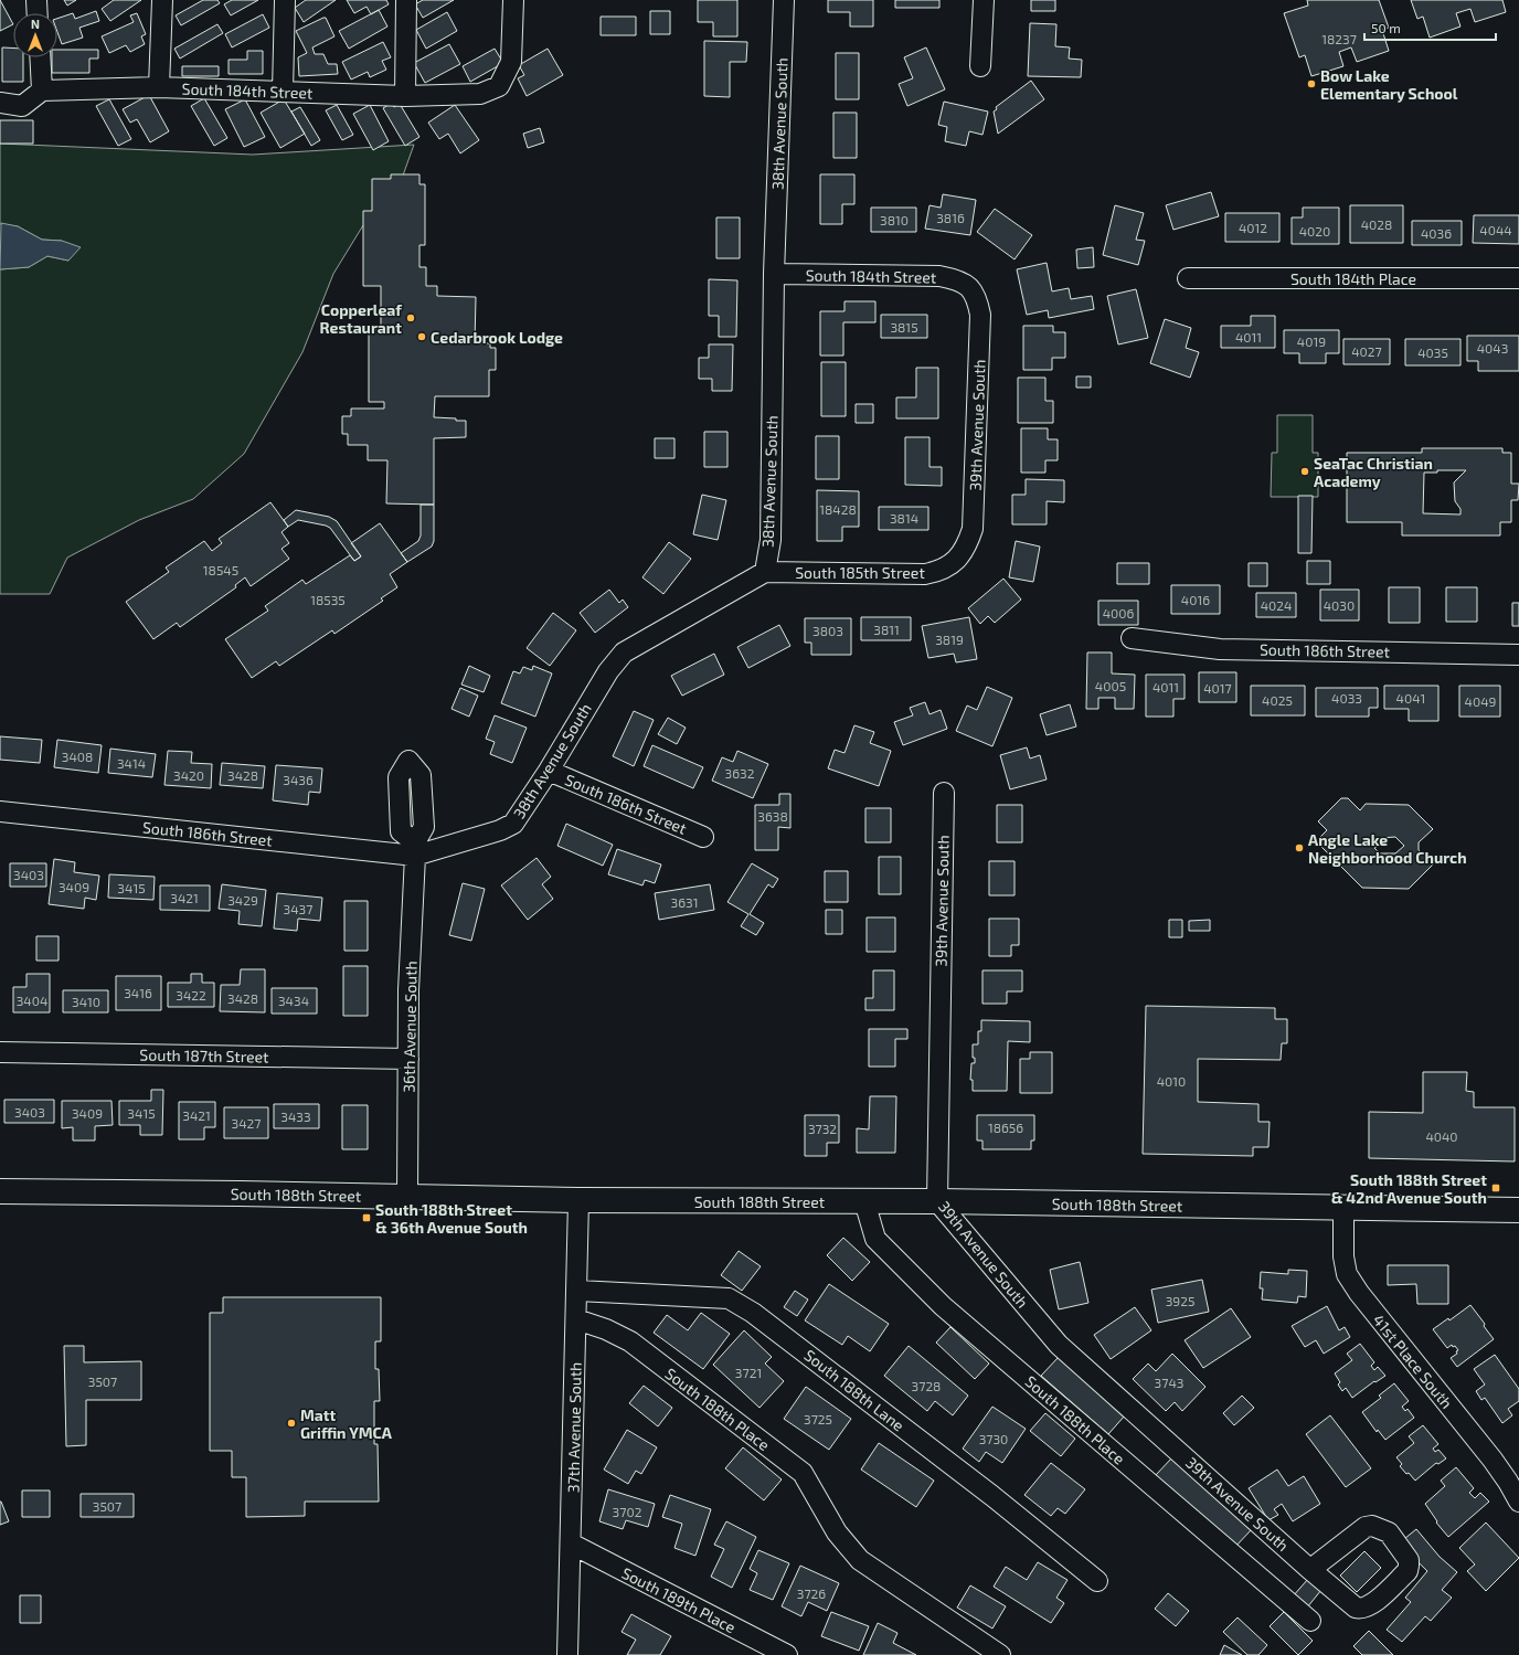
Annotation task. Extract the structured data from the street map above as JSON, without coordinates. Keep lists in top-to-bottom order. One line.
{"streets":{"main road":["South 188th Street"],"street":["South 184th Street","38th Avenue South","South 184th Place","39th Avenue South","South 185th Street","South 186th Street","36th Avenue South","South 187th Street","41st Place South","South 188th Lane","South 188th Place","37th Avenue South","South 189th Place"]},"crossings":[["South 184th Street","38th Avenue South"],["South 184th Street","39th Avenue South"],["38th Avenue South","South 185th Street"],["38th Avenue South","South 186th Street"],["38th Avenue South","36th Avenue South"],["39th Avenue South","South 185th Street"],["39th Avenue South","South 188th Street"],["South 186th Street","36th Avenue South"],["36th Avenue South","South 187th Street"],["36th Avenue South","South 188th Street"],["South 188th Street","41st Place South"],["South 188th Street","South 188th Place"],["South 188th Street","37th Avenue South"],["South 188th Lane","37th Avenue South"],["South 188th Place","37th Avenue South"],["37th Avenue South","South 189th Place"]],"places":{"other":["Bow Lake Elementary School","Copperleaf Restaurant","Cedarbrook Lodge","SeaTac Christian Academy","Angle Lake Neighborhood Church","Matt Griffin YMCA"],"transit":["South 188th Street & 42nd Avenue South","South 188th Street & 36th Avenue South"]},"house_numbers":["18237","3816","3810","4028","4012","4044","4020","4036","3815","4011","4019","4043","4027","4035","18428","3814","18545","18535","4016","4024","4030","4006","3811","3803","3819","4005","4011","4017","4033","4041","4025","4049","3408","3414","3632","3420","3428","3436","3638","3403","3409","3415","3421","3429","3631","3437","3416","3422","3428","3404","3434","3410","4010","3403","3409","3415","3421","3433","3427","18656","3732","4040","3925","3721","3507","3743","3728","3725","3730","3507","3702","3726"],"scale_bar":"50 m","north":"top"}
